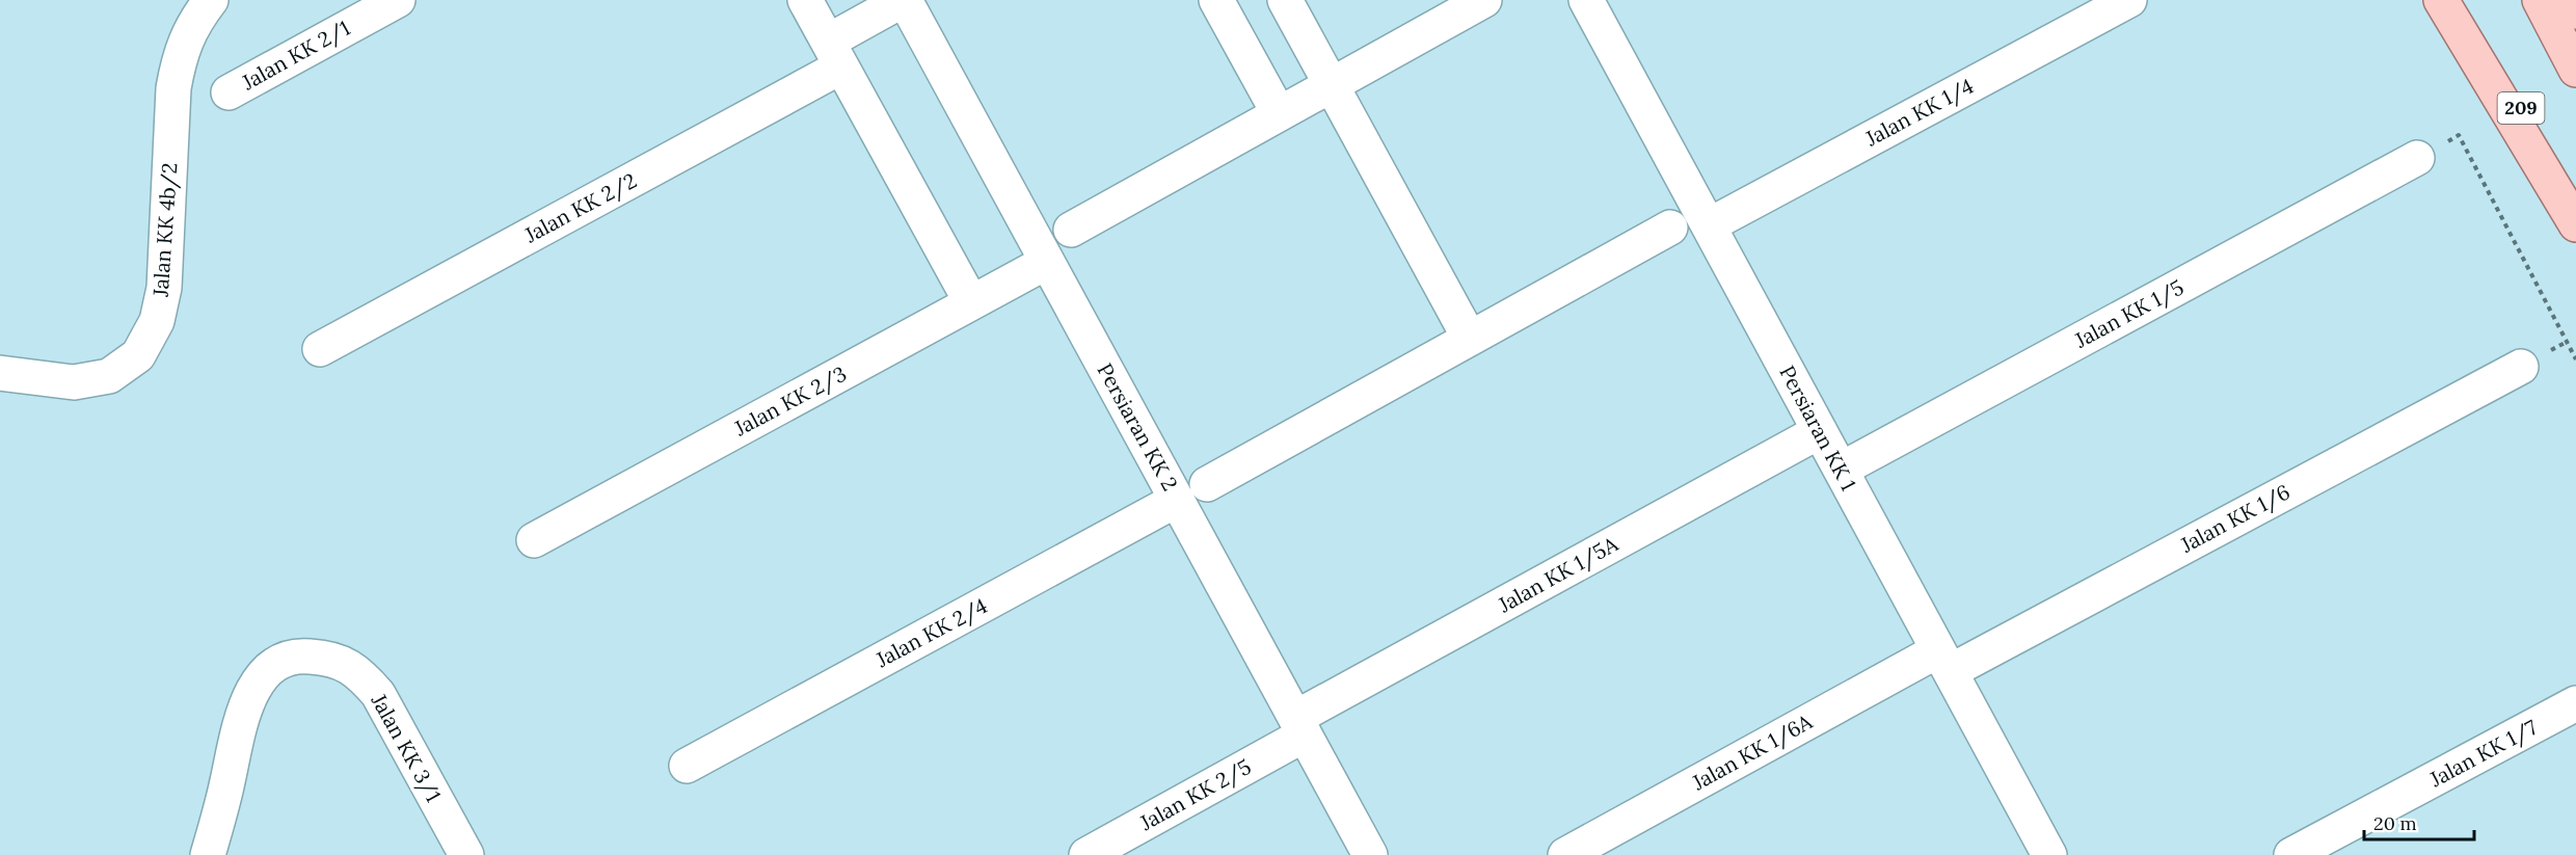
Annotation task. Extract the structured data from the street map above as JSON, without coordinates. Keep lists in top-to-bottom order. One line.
{"streets":{"main road":["209"],"street":["Jalan KK 2/1","Jalan KK 1/4","Jalan KK 2/2","Jalan KK 4b/2","Jalan KK 1/5","Jalan KK 2/3","Persiaran KK 2","Persiaran KK 1","Jalan KK 1/6","Jalan KK 1/5A","Jalan KK 2/4","Jalan KK 3/1","Jalan KK 1/6A","Jalan KK 1/7","Jalan KK 2/5"]},"crossings":[["Jalan KK 1/4","Persiaran KK 1"],["Jalan KK 2/2","Persiaran KK 2"],["Jalan KK 1/5","Persiaran KK 1"],["Jalan KK 2/3","Persiaran KK 2"],["Persiaran KK 2","Jalan KK 1/5A"],["Persiaran KK 2","Jalan KK 2/4"],["Persiaran KK 2","Jalan KK 2/5"],["Persiaran KK 1","Jalan KK 1/6"],["Persiaran KK 1","Jalan KK 1/5A"],["Persiaran KK 1","Jalan KK 1/6A"],["Jalan KK 1/6","Jalan KK 1/6A"],["Jalan KK 1/5A","Jalan KK 2/5"]],"scale_bar":"20 m"}
